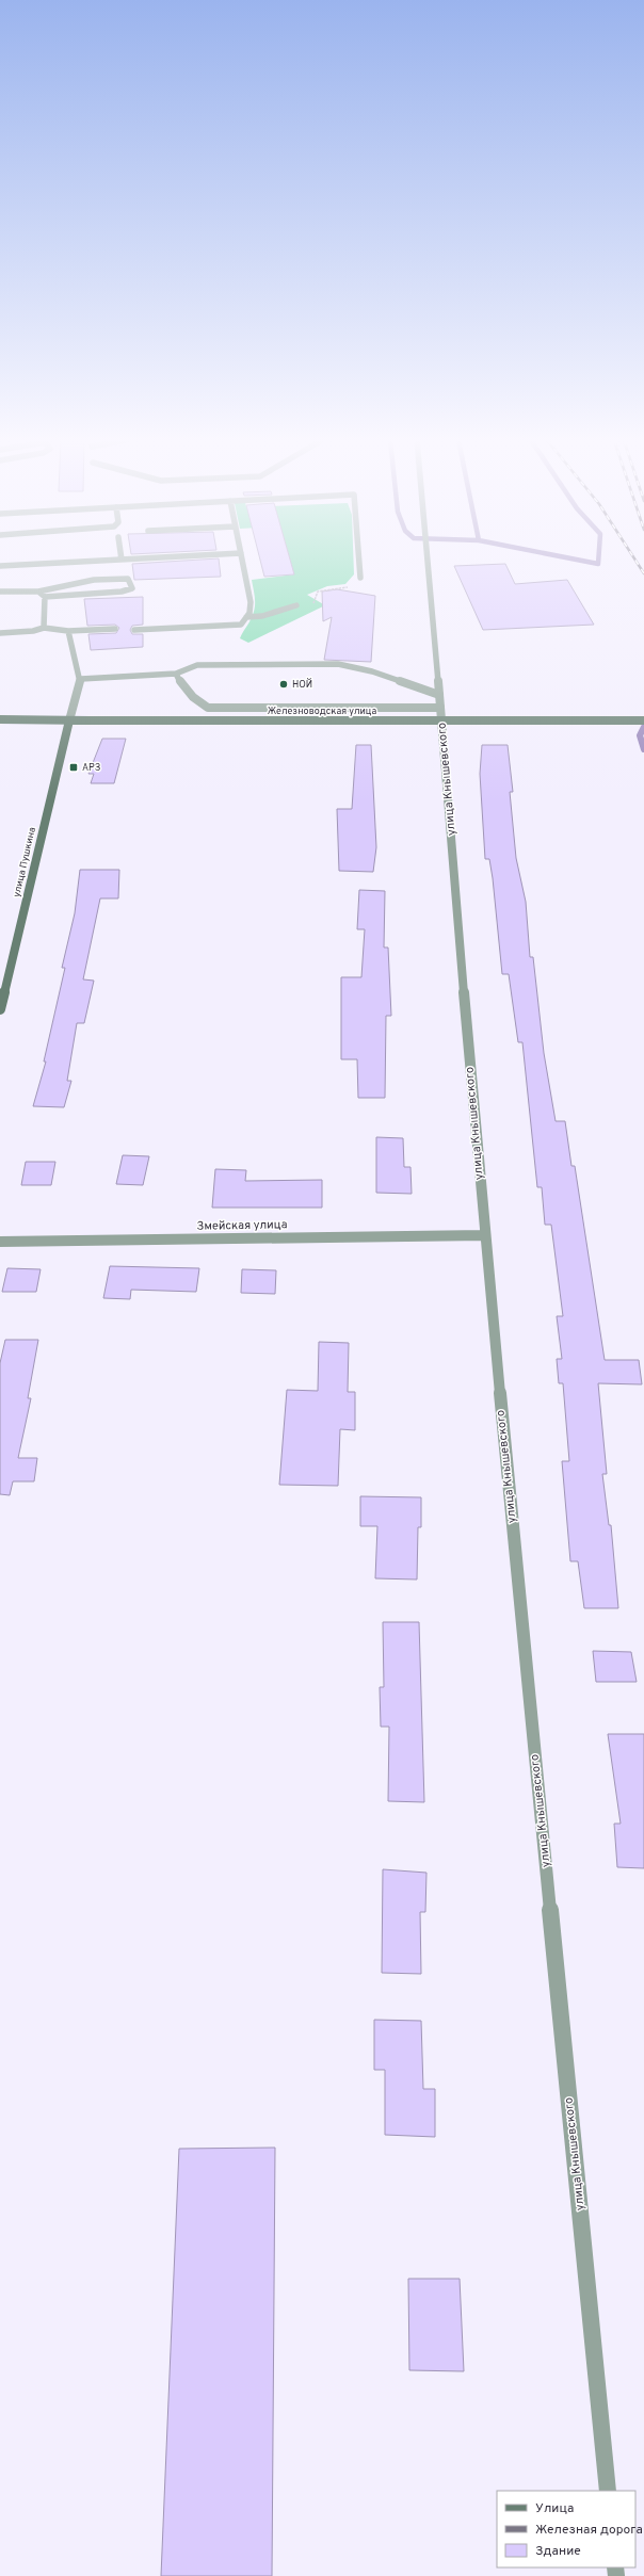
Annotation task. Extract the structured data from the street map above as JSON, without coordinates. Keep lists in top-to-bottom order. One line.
{"streets":{"main road":["Железноводская улица","улица Пушкина"],"street":["улица Кнышевского","Змейская улица"]},"crossings":[["Железноводская улица","улица Пушкина"],["улица Кнышевского","Змейская улица"]],"places":{"other":["НОЙ"],"transit":["АРЗ"]},"legend":["Улица","Железная дорога","Здание"]}
